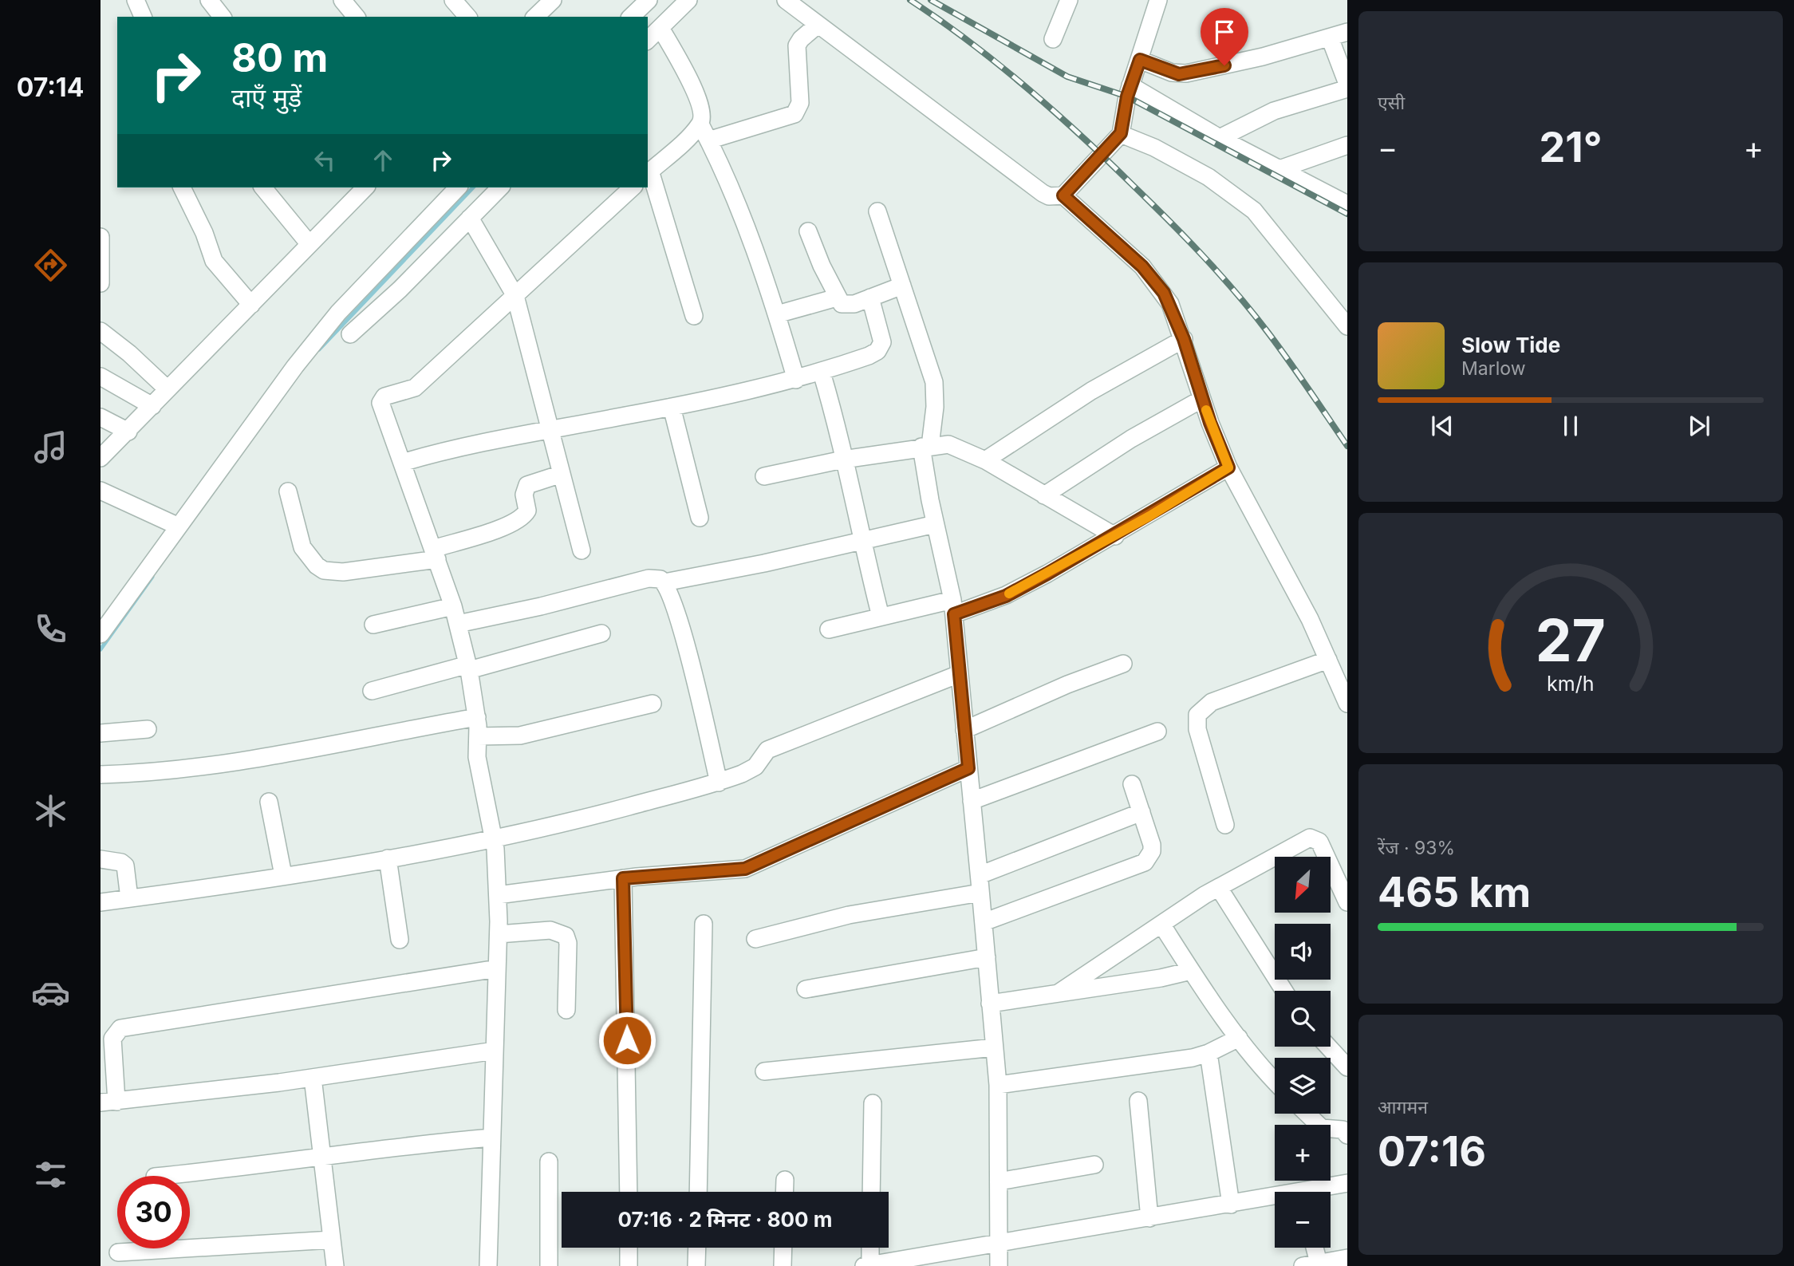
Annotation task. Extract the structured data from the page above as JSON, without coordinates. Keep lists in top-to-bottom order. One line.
{"north":"bottom left","page":{"tabs":"07:14","tile":["एसी",["रेंज · 93%","465 km"],["आगमन","07:16"]],"turn":["80 m","दाएँ मुड़ें"],"heat":["−","21°","+"],"song":["Slow Tide","Marlow"],"map_buttons":["+","−"],"limit":"30","trip":"07:16 · 2 मिनट · 800 m","gauge":["27","km/h"]}}
